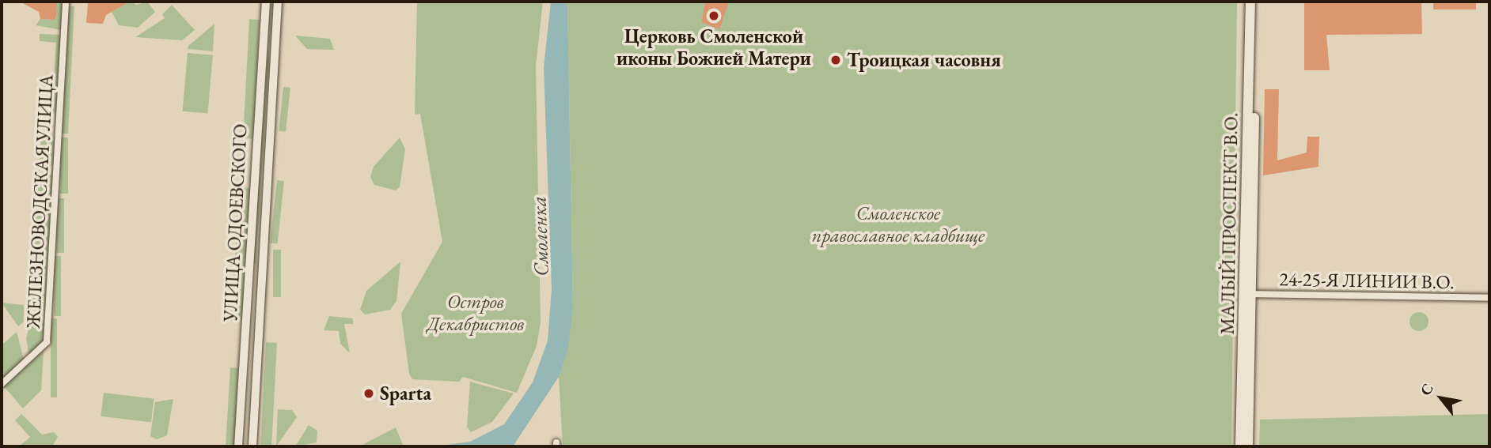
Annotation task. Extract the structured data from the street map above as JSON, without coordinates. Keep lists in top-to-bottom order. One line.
{"streets":{"main road":["МАЛЫЙ ПРОСПЕКТ В.О."],"street":["ЖЕЛЕЗНОВОДСКАЯ УЛИЦА","УЛИЦА ОДОЕВСКОГО","24-25-Я ЛИНИИ В.О."]},"crossings":[["МАЛЫЙ ПРОСПЕКТ В.О.","24-25-Я ЛИНИИ В.О."]],"water":["Смоленка"],"parks":["Смоленское православное кладбище","Остров Декабристов"],"places":["Церковь Смоленской иконы Божией Матери","Троицкая часовня","Sparta"],"north":"top left"}
